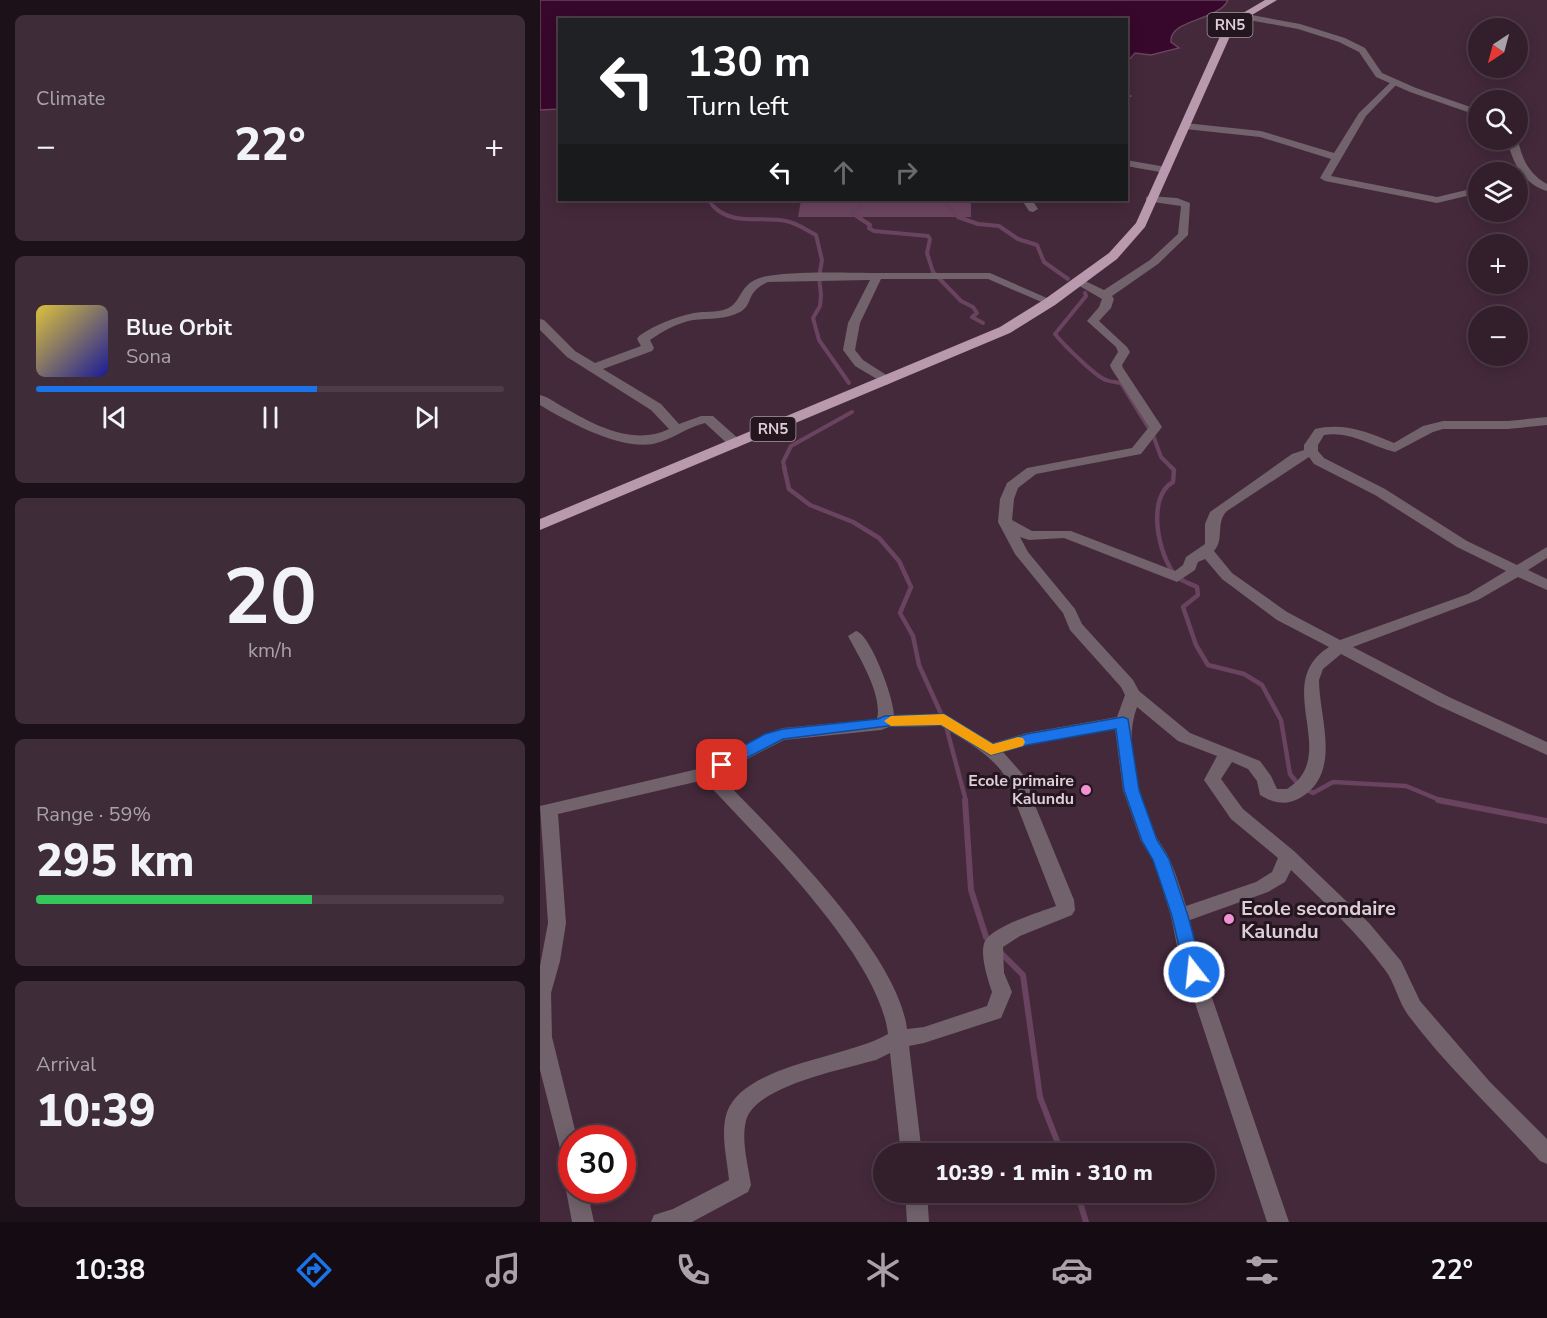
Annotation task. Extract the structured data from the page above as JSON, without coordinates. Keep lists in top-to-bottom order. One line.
{"streets":{"highway":["RN5"]},"places":["Ecole primaire Kalundu","Ecole secondaire Kalundu"],"north":"bottom left","page":{"tile":["Climate",["20","km/h"],["Range · 59%","295 km"],["Arrival","10:39"]],"map_buttons":["+","−"],"turn":["130 m","Turn left"],"heat":["−","22°","+"],"song":["Blue Orbit","Sona"],"limit":"30","trip":"10:39 · 1 min · 310 m","tabs":["10:38","22°"]}}
